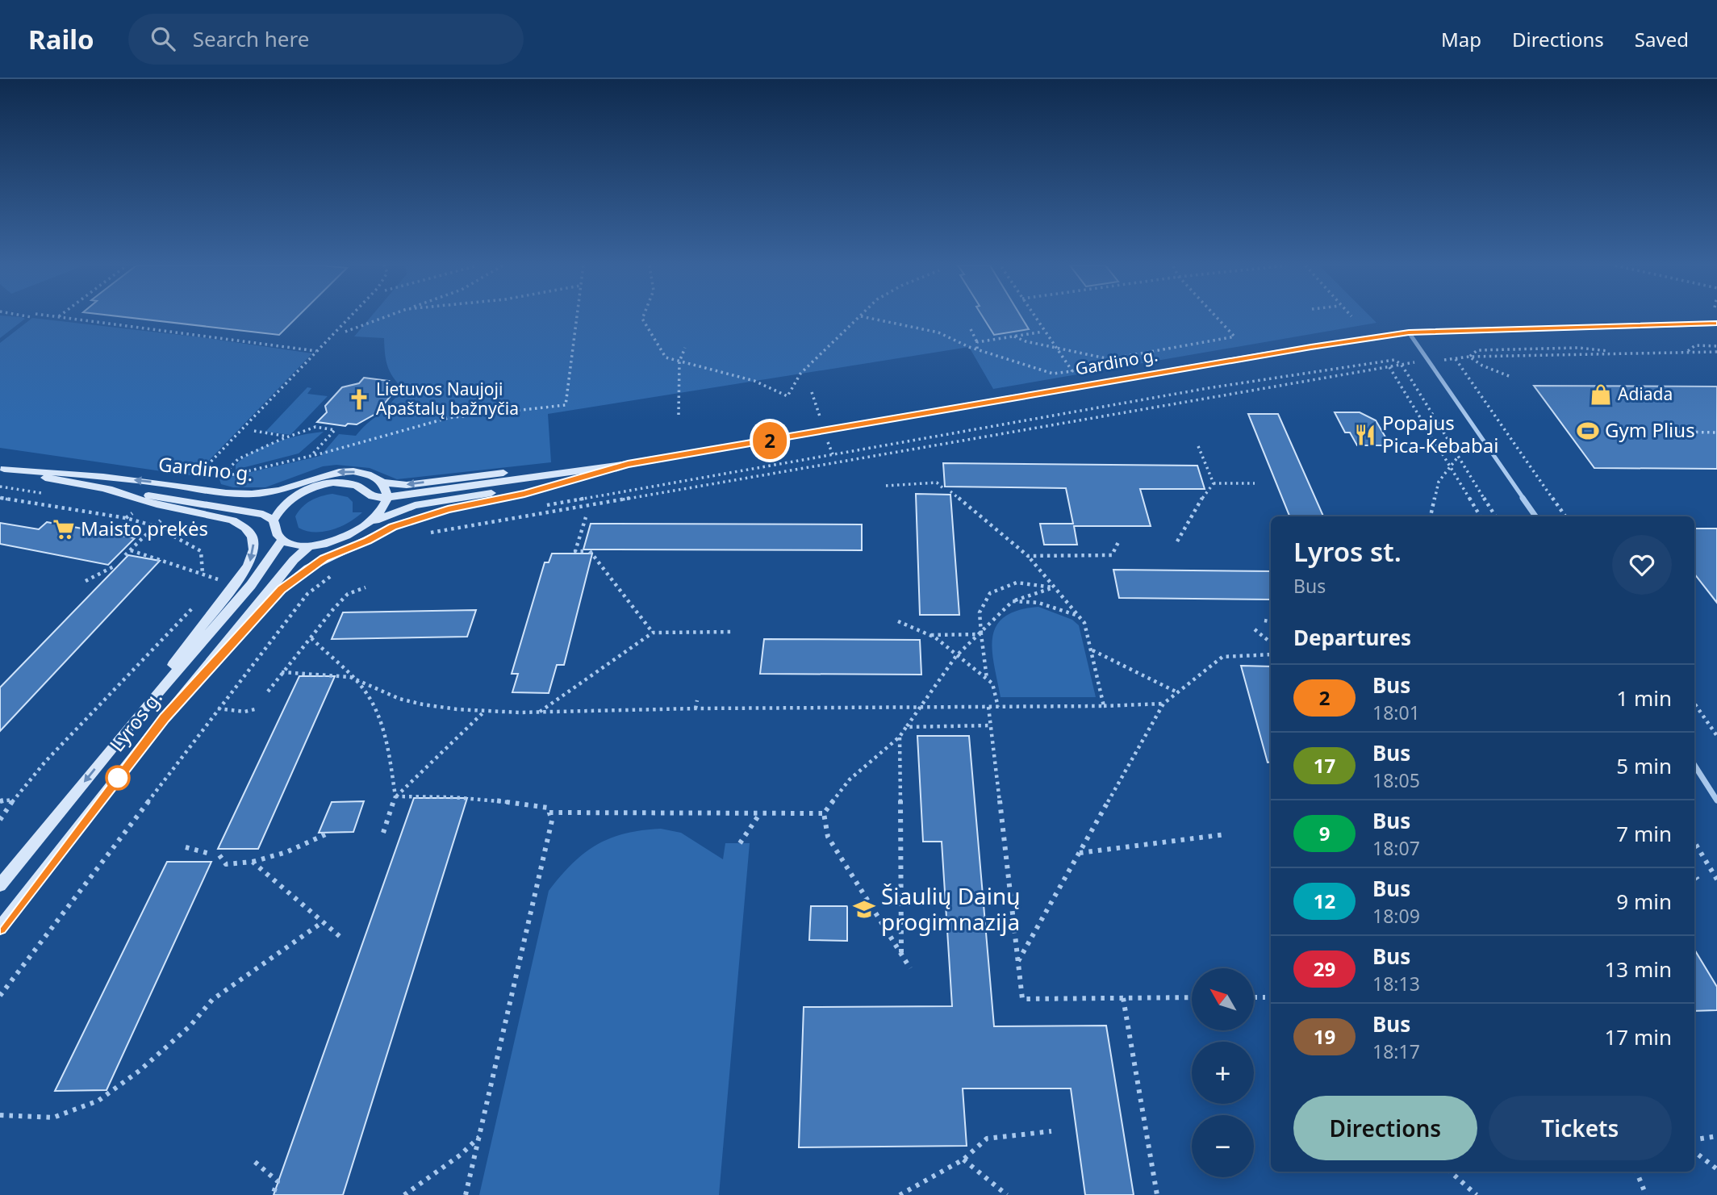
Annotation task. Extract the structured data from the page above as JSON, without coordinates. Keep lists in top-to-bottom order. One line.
{"streets":{"main road":["Gardino g.","Lyros g."]},"crossings":[["Gardino g.","Lyros g."]],"places":{"shop":["Adiada"],"church":["Lietuvos Naujoji Apaštalų bažnyčia"],"sports":["Gym Plius"],"restaurant":["Popajus Pica-Kebabai"],"supermarket":["Maisto prekės"],"school or university":["Šiaulių Dainų progimnazija"]},"lines":["bus line 2"],"north":"top left","page":{"header":"Railo","search":"Search here","nav":["Map","Directions","Saved"],"on_map":"2","heading":[["Lyros st.","Bus"],"Departures"],"list":[{"mark":"2","name":"Bus","note":"18:01","value":"1 min"},{"mark":"17","name":"Bus","note":"18:05","value":"5 min"},{"mark":"9","name":"Bus","note":"18:07","value":"7 min"},{"mark":"12","name":"Bus","note":"18:09","value":"9 min"},{"mark":"29","name":"Bus","note":"18:13","value":"13 min"},{"mark":"19","name":"Bus","note":"18:17","value":"17 min"}],"map_buttons":["+","−"],"buttons":["Directions","Tickets"]}}
